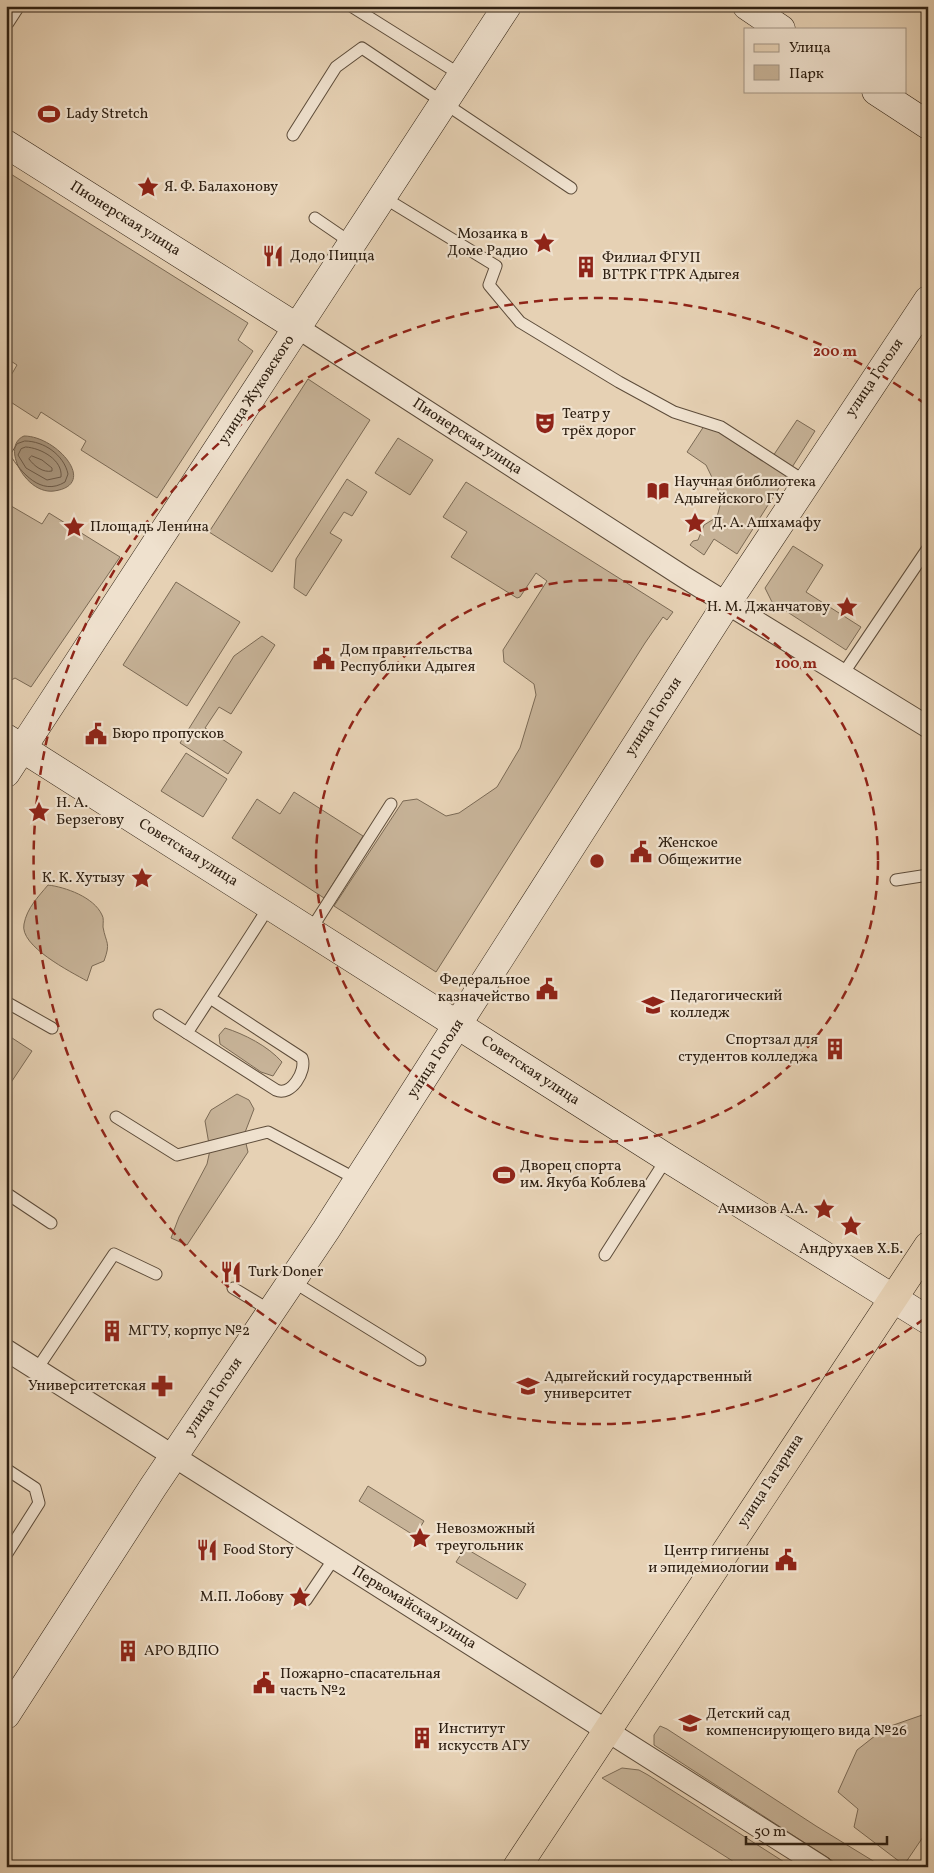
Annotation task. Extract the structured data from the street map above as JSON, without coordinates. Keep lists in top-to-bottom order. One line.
{"streets":{"main road":["Пионерская улица","улица Гоголя","улица Жуковского","Советская улица","улица Гагарина"],"street":["Первомайская улица"]},"crossings":[["Пионерская улица","улица Гоголя"],["Пионерская улица","улица Жуковского"],["улица Гоголя","Советская улица"],["улица Гоголя","Первомайская улица"],["улица Жуковского","Советская улица"],["Советская улица","улица Гагарина"],["улица Гагарина","Первомайская улица"]],"places":{"sports":["Lady Stretch","Дворец спорта им. Якуба Коблева"],"place":["Я. Ф. Балахонову","Мозаика в Доме Радио","Д. А. Ашхамафу","Площадь Ленина","Н. М. Джанчатову","Н. А. Берзегову","К. К. Хутызу","Ачмизов А.А.","Андрухаев Х.Б.","Невозможный треугольник","М.П. Лобову"],"restaurant":["Додо Пицца","Turk Doner","Food Story"],"building":["Филиал ФГУП ВГТРК ГТРК Адыгея","Спортзал для студентов колледжа","МГТУ, корпус №2","АРО ВДПО","Институт искусств АГУ"],"theatre":["Театр у трёх дорог"],"library":["Научная библиотека Адыгейского ГУ"],"public building":["Дом правительства Республики Адыгея","Бюро пропусков","Женское Общежитие","Федеральное казначейство","Центр гигиены и эпидемиологии","Пожарно-спасательная часть №2"],"school or university":["Педагогический колледж","Адыгейский государственный университет","Детский сад компенсирующего вида №26"],"pharmacy":["Университетская"]},"legend":["Улица","Парк"],"scale_bar":"50 m","rings":["200 m","100 m"]}
